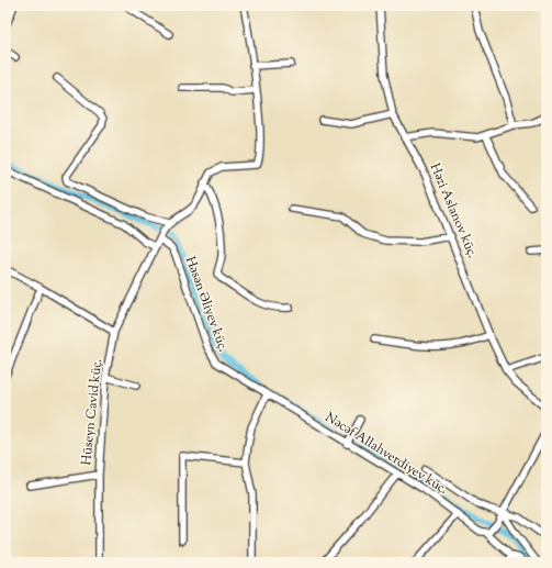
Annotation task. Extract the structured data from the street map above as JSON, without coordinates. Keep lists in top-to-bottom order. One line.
{"streets":{"street":["Həzi Aslanov küç.","Həsən Əliyev küç.","Hüseyn Cavid küç.","Nəcəf Allahverdiyev küç."]},"crossings":[["Həsən Əliyev küç.","Hüseyn Cavid küç."],["Həsən Əliyev küç.","Nəcəf Allahverdiyev küç."]]}
